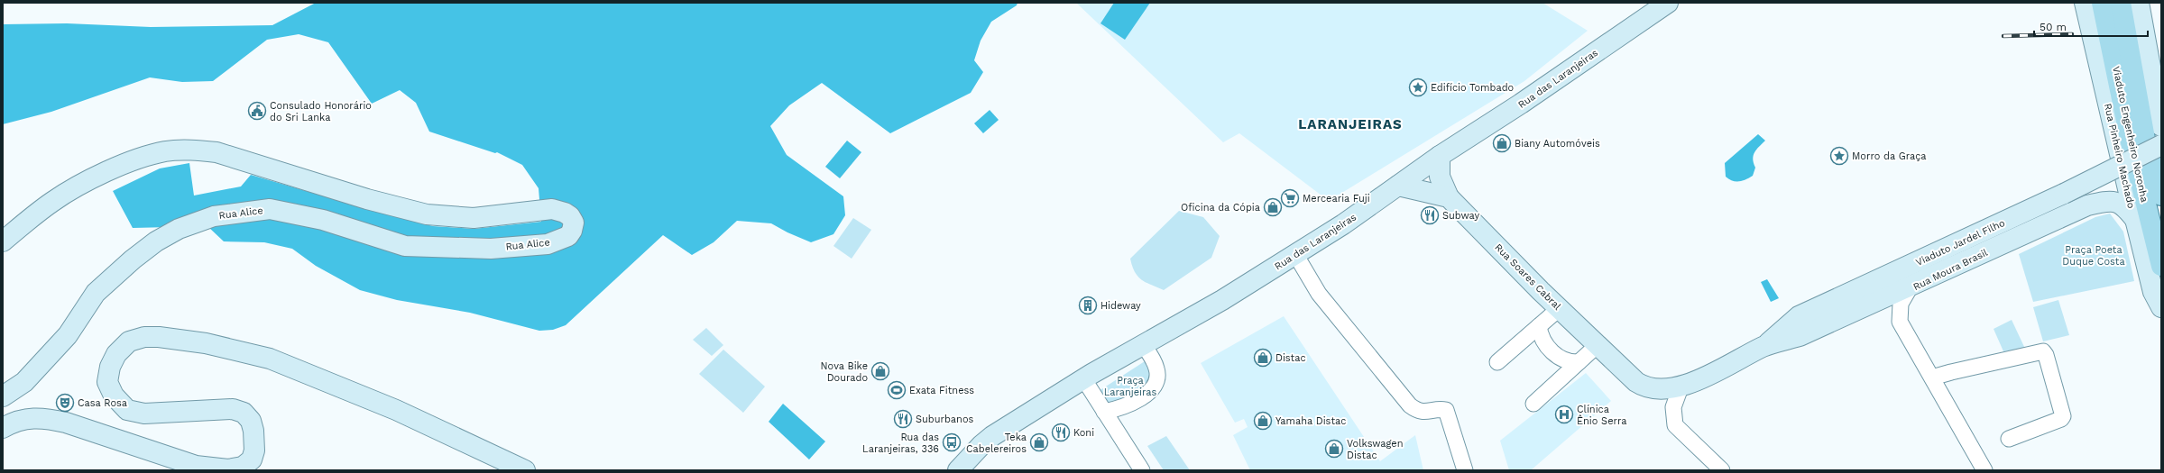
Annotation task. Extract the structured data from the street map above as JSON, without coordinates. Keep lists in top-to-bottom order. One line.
{"streets":{"main road":["Viaduto Engenheiro Noronha"],"street":["Rua das Laranjeiras","Rua Pinheiro Machado","Rua Alice","Viaduto Jardel Filho","Rua Moura Brasil","Rua Soares Cabral"]},"crossings":[["Rua Pinheiro Machado","Rua Moura Brasil"]],"districts":["LARANJEIRAS"],"parks":["Praça Poeta Duque Costa","Praça Laranjeiras"],"places":{"place":["Edifício Tombado","Morro da Graça"],"public building":["Consulado Honorário do Sri Lanka"],"shop":["Biany Automóveis","Oficina da Cópia","Distac","Nova Bike Dourado","Yamaha Distac","Teka Cabelereiros","Volkswagen Distac"],"supermarket":["Mercearia Fuji"],"restaurant":["Subway","Suburbanos","Koni"],"building":["Hideway"],"sports":["Exata Fitness"],"theatre":["Casa Rosa"],"hospital":["Clínica Ênio Serra"],"bus stop":["Rua das Laranjeiras, 336"]},"scale_bar":"50 m"}
